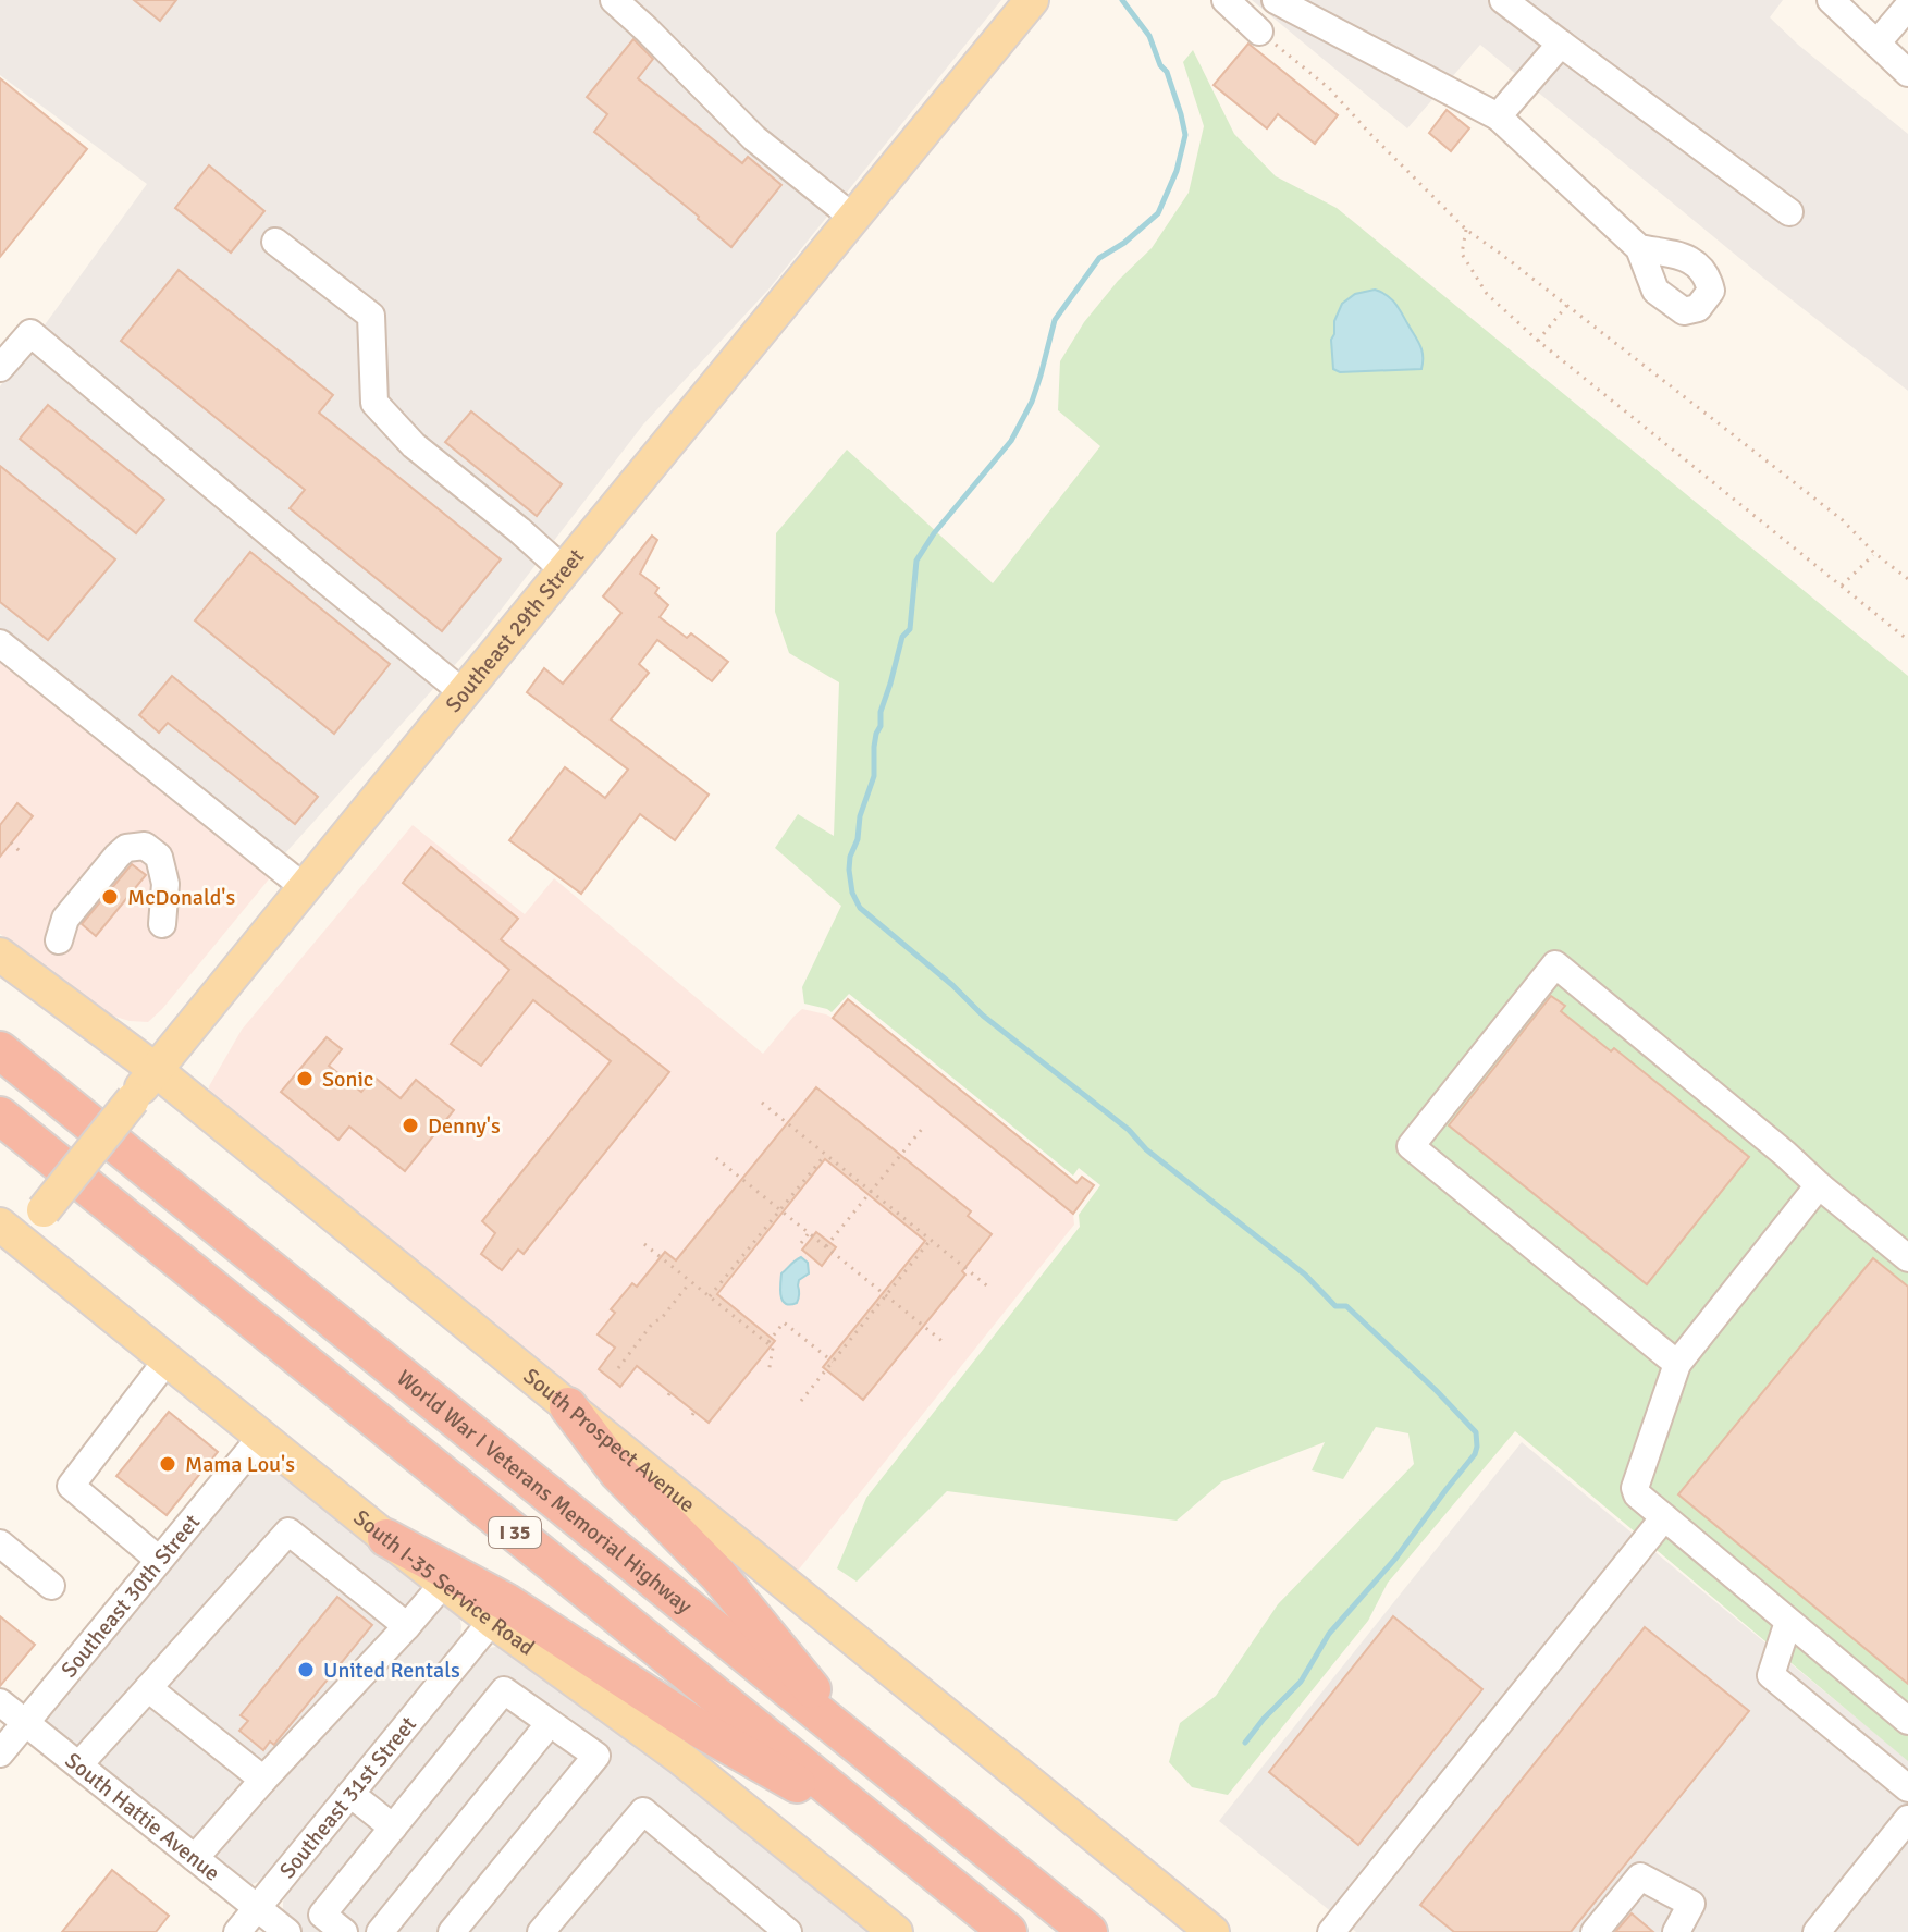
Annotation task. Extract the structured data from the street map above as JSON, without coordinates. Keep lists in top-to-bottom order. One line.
{"streets":{"highway":["World War I Veterans Memorial Highway","I 35"],"main road":["Southeast 29th Street","South Prospect Avenue","South I-35 Service Road"],"street":["Southeast 30th Street","Southeast 31st Street","South Hattie Avenue"]},"crossings":[["Southeast 29th Street","South Prospect Avenue"],["Southeast 29th Street","South I-35 Service Road"],["South I-35 Service Road","Southeast 30th Street"],["South I-35 Service Road","Southeast 31st Street"],["Southeast 30th Street","South Hattie Avenue"],["Southeast 31st Street","South Hattie Avenue"]],"places":["McDonald's","Sonic","Denny's","Mama Lou's","United Rentals"]}
